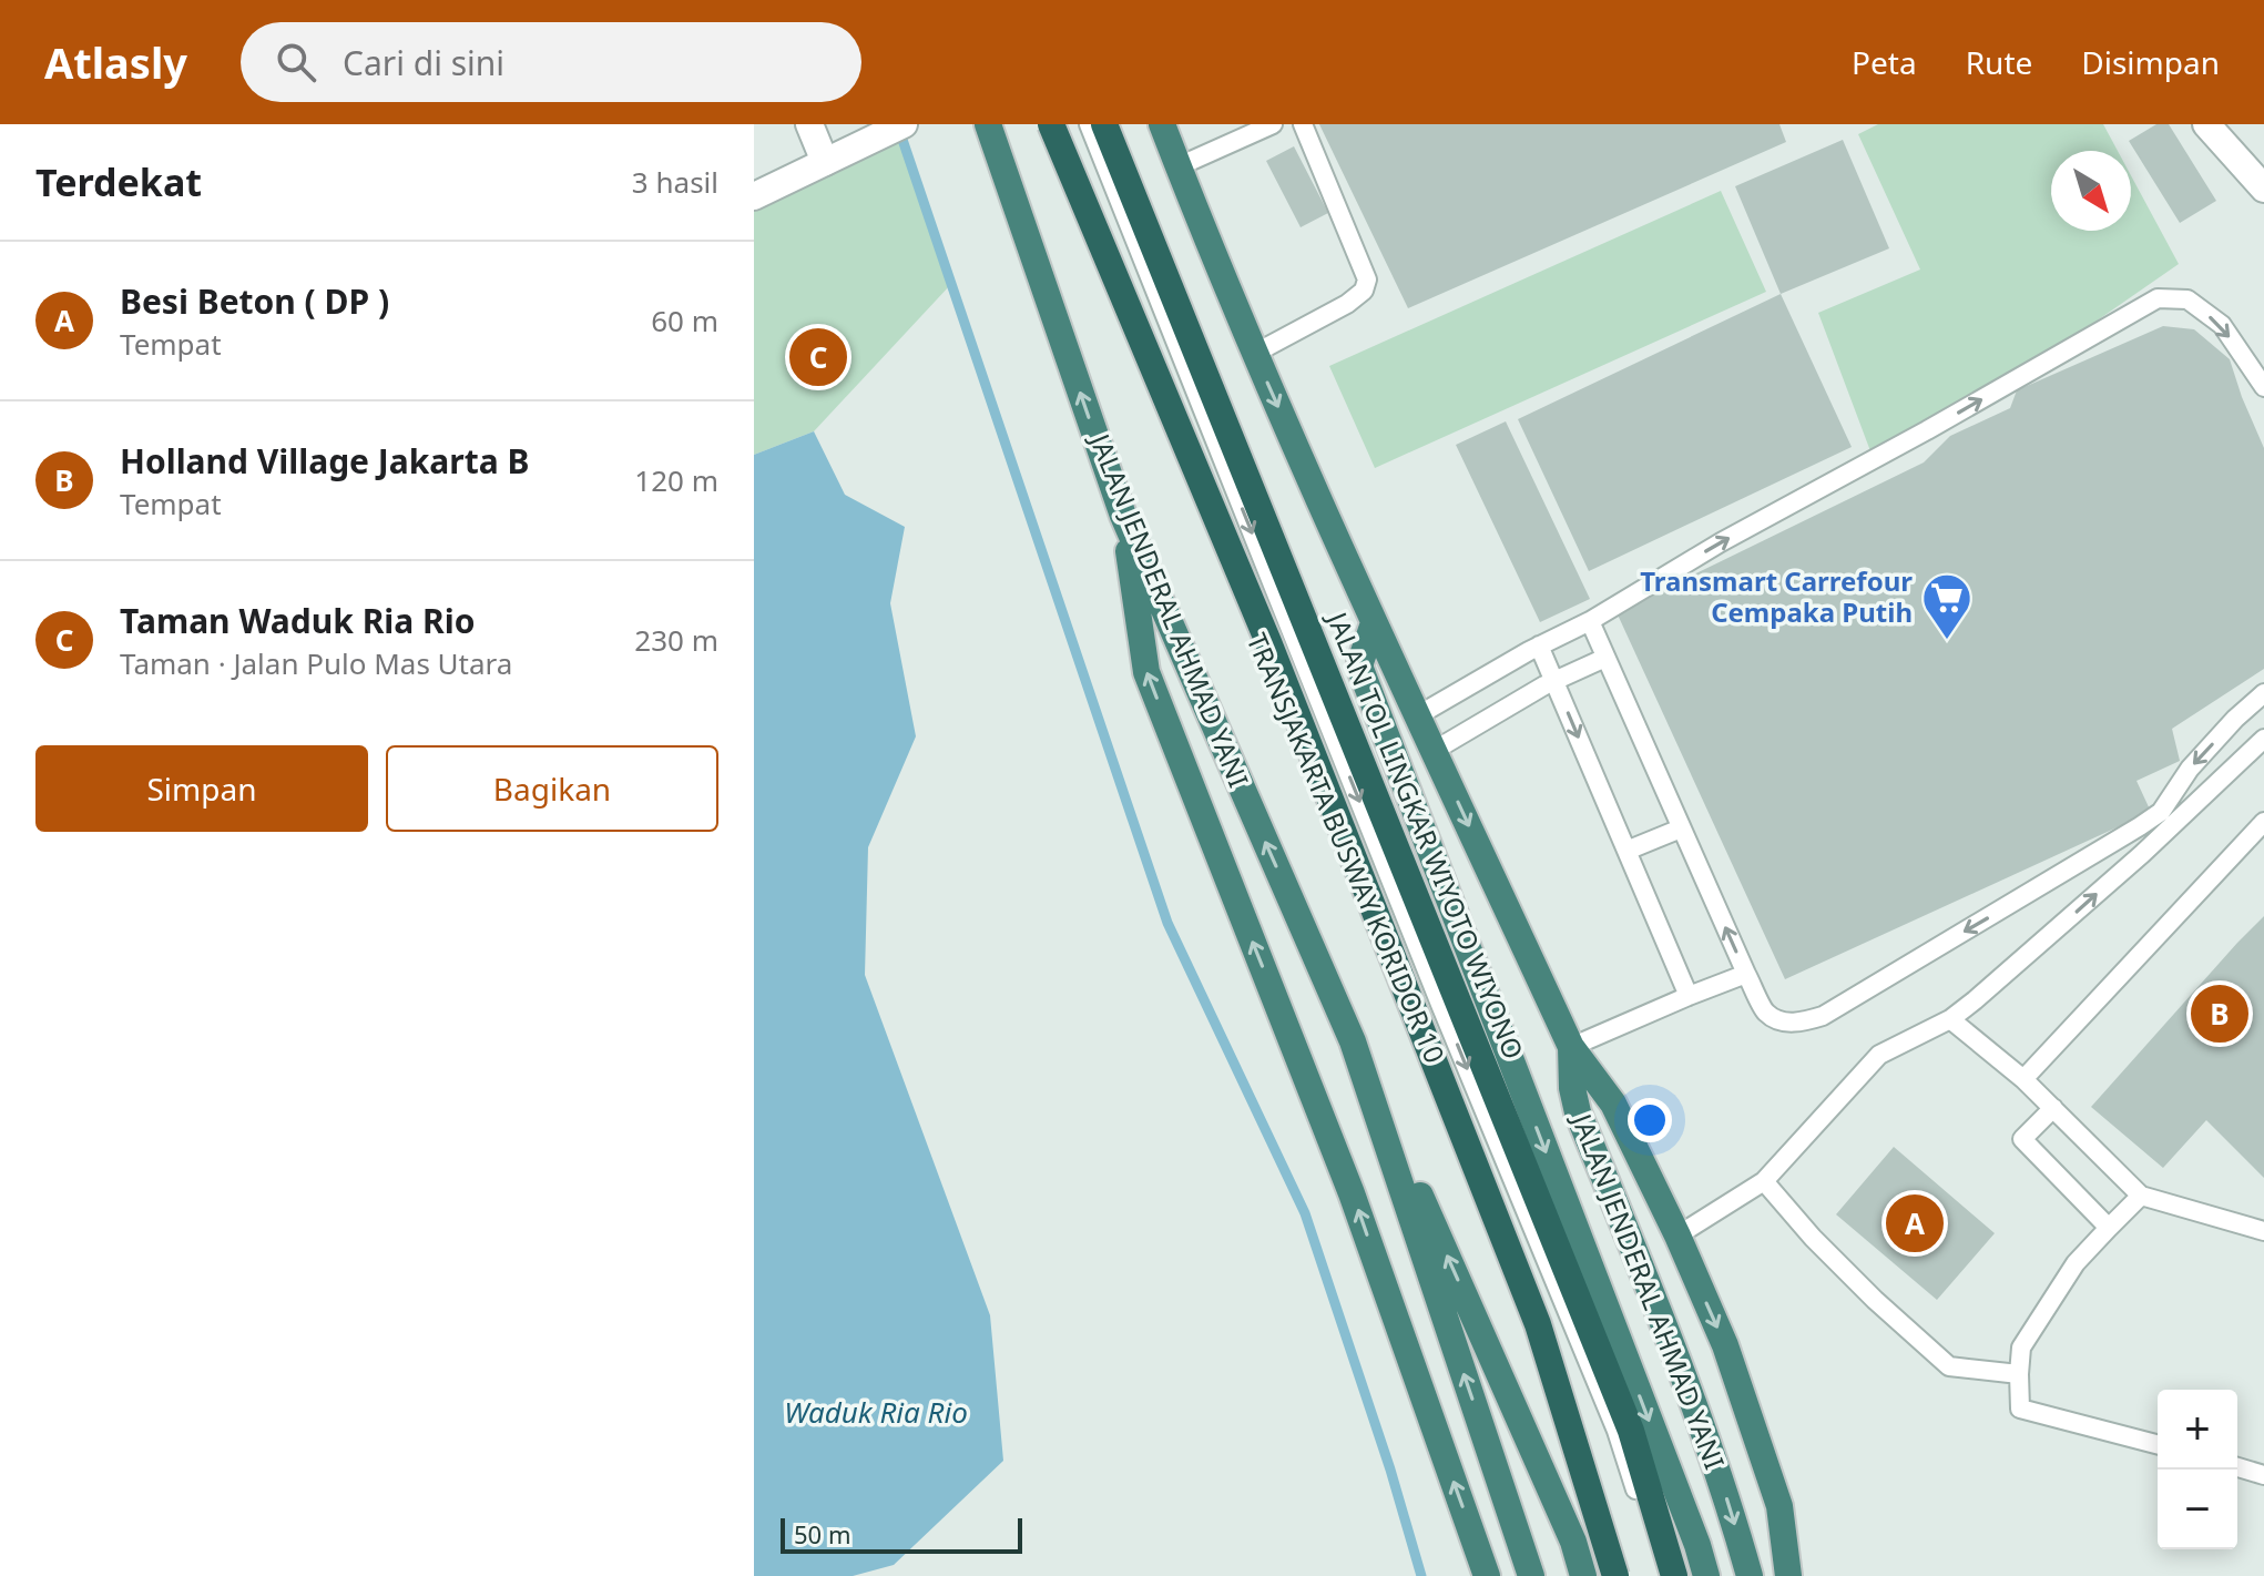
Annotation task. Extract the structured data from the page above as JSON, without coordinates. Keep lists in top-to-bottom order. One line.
{"streets":{"highway":["JALAN JENDERAL AHMAD YANI","JALAN TOL LINGKAR WIYOTO WIYONO"],"lane":["TRANSJAKARTA BUSWAY KORIDOR 10"]},"water":["Waduk Ria Rio"],"places":{"supermarket":["Transmart Carrefour Cempaka Putih"]},"scale_bar":"50 m","north":"bottom right","page":{"header":"Atlasly","search":"Cari di sini","nav":["Peta","Rute","Disimpan"],"heading":["Terdekat","3 hasil"],"list":[{"mark":"A","name":"Besi Beton ( DP )","note":"Tempat","value":"60 m"},{"mark":"B","name":"Holland Village Jakarta B","note":"Tempat","value":"120 m"},{"mark":"C","name":"Taman Waduk Ria Rio","note":"Taman · Jalan Pulo Mas Utara","value":"230 m"}],"pins":["C","B","A"],"buttons":["Simpan","Bagikan"],"map_buttons":["+","−"],"scale":"50 m"}}
